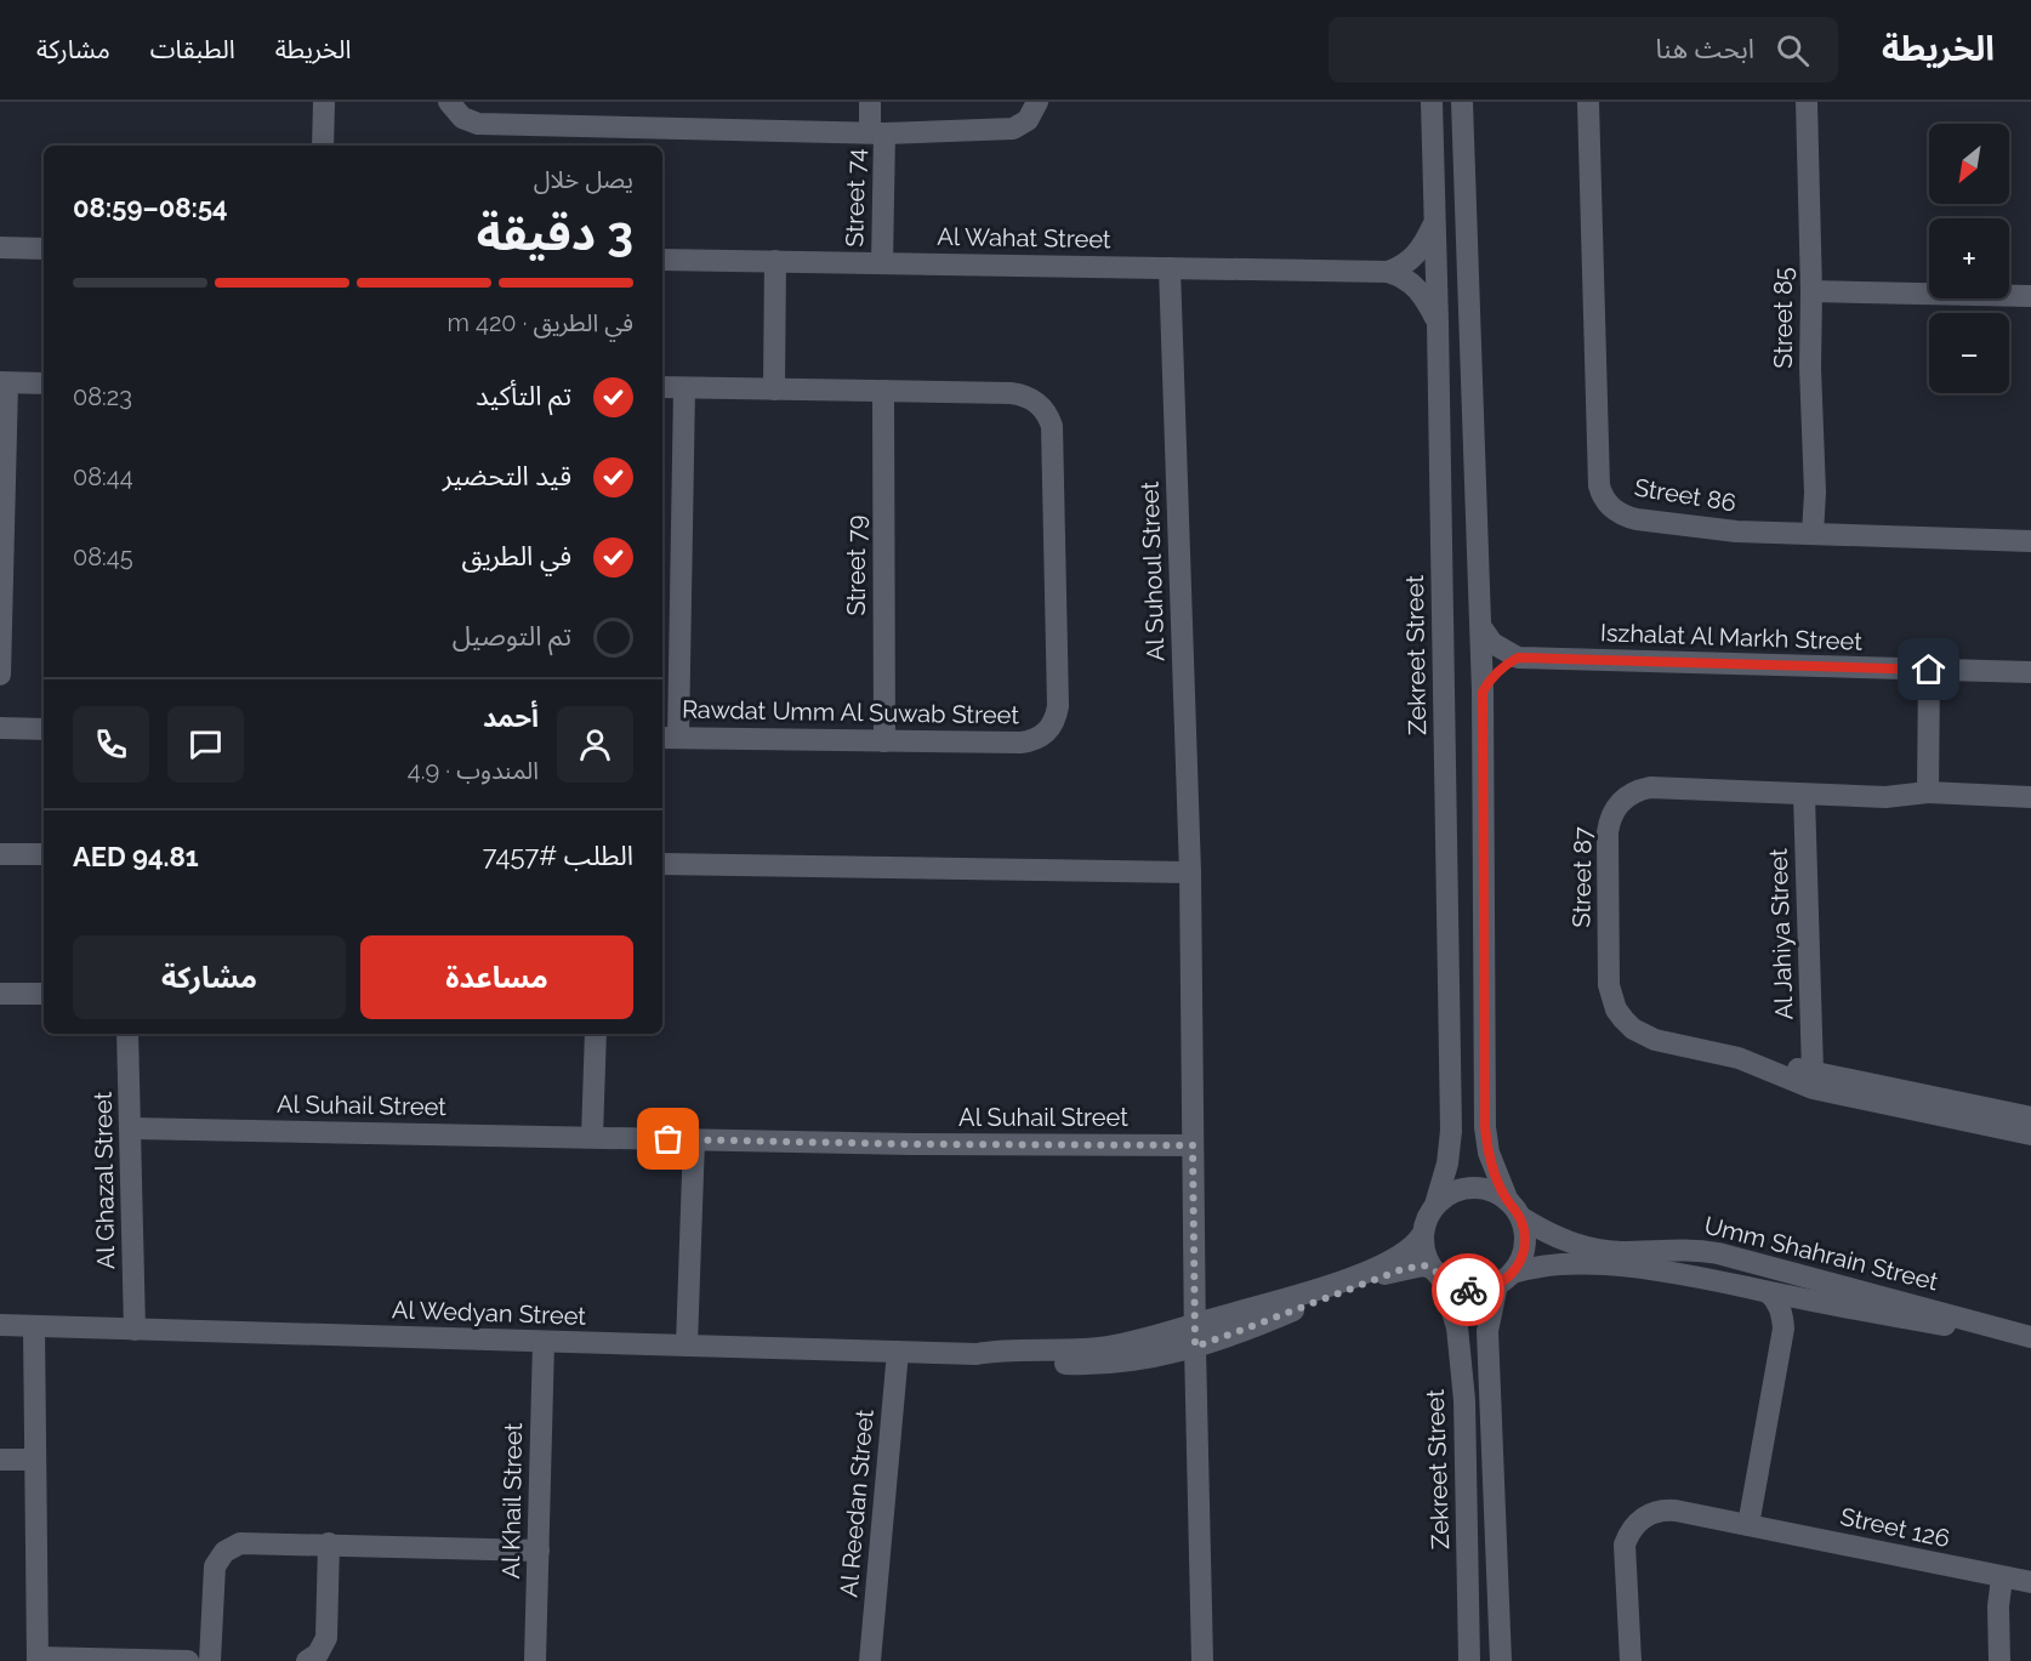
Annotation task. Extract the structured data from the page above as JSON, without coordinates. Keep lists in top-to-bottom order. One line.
{"streets":{"street":["Street 74","Al Wahat Street","Street 85","Street 86","Street 79","Al Suhoul Street","Iszhalat Al Markh Street","Zekreet Street","Rawdat Umm Al Suwab Street","Street 87","Al Jahiya Street","Al Suhail Street","Al Ghazal Street","Umm Shahrain Street","Al Wedyan Street","Al Khail Street","Al Reedan Street","Street 126"]},"crossings":[["Street 74","Al Wahat Street"],["Al Wahat Street","Al Suhoul Street"],["Al Wahat Street","Zekreet Street"],["Street 85","Street 86"],["Street 79","Rawdat Umm Al Suwab Street"],["Al Suhoul Street","Al Suhail Street"],["Zekreet Street","Umm Shahrain Street"],["Zekreet Street","Al Wedyan Street"],["Street 87","Al Jahiya Street"],["Al Suhail Street","Al Ghazal Street"],["Al Ghazal Street","Al Wedyan Street"],["Umm Shahrain Street","Al Wedyan Street"],["Al Wedyan Street","Al Khail Street"],["Al Wedyan Street","Al Reedan Street"]],"north":"bottom left","page":{"header":"الخريطة","search":"ابحث هنا","nav":["الخريطة","الطبقات","مشاركة"],"map_buttons":["+","−"],"heading":["3 دقيقة","يصل خلال","08:54–08:59"],"panel":["أحمد","المندوب · 4.9","الطلب #7457","AED 94.81"],"bar":"في الطريق · 420 m","list":[["تم التأكيد","08:23"],["قيد التحضير","08:44"],["في الطريق","08:45"],"تم التوصيل"],"buttons":["مساعدة","مشاركة"]}}
